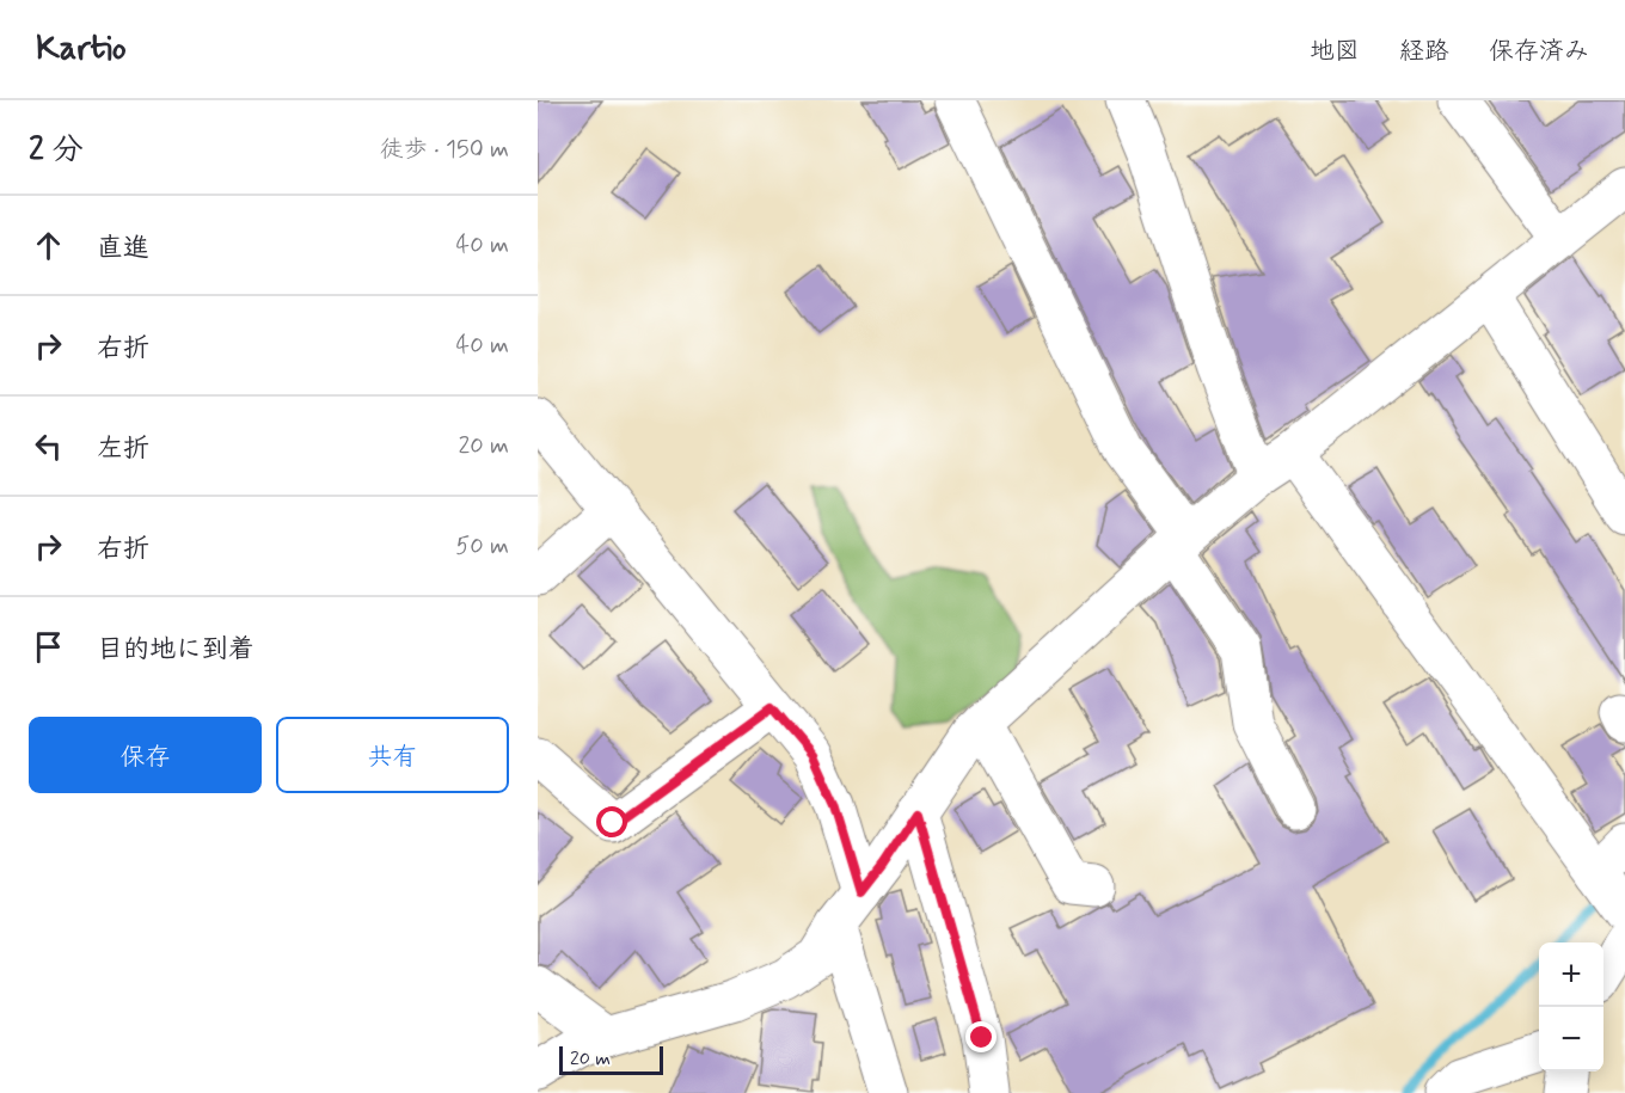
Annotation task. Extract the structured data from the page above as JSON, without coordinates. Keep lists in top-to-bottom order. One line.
{"scale_bar":"20 m","page":{"header":"Kartio","nav":["地図","経路","保存済み"],"heading":["2 分","徒歩 · 150 m"],"list":[["直進","40 m"],["右折","40 m"],["左折","20 m"],["右折","50 m"],"目的地に到着"],"buttons":["保存","共有"],"map_buttons":["+","−"],"scale":"20 m"}}
